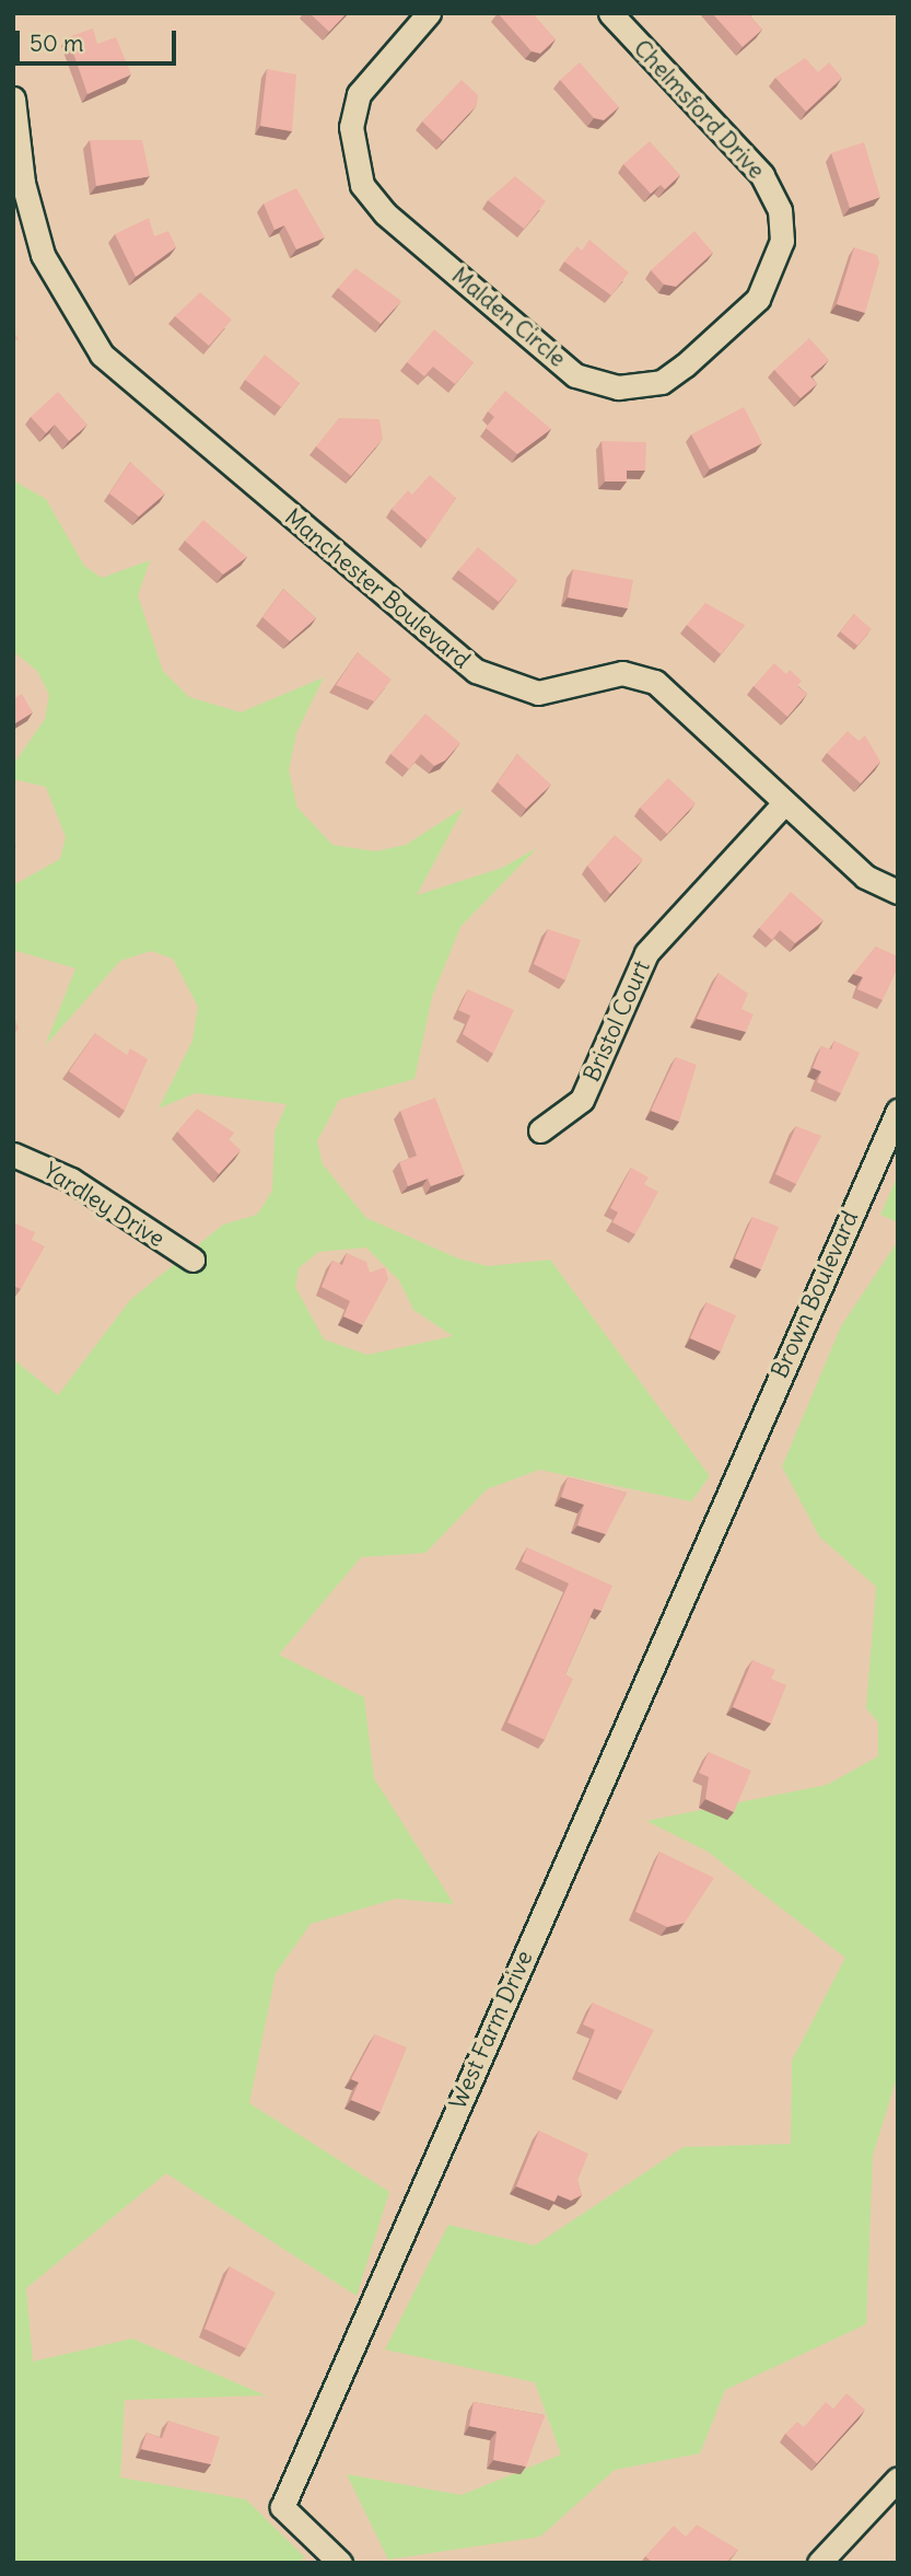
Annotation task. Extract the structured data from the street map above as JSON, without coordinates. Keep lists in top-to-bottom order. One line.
{"streets":{"street":["Chelmsford Drive","Malden Circle","Manchester Boulevard","Bristol Court","Yardley Drive","Brown Boulevard","West Farm Drive"]},"crossings":[["Chelmsford Drive","Malden Circle"],["Manchester Boulevard","Bristol Court"],["Brown Boulevard","West Farm Drive"]],"scale_bar":"50 m"}
